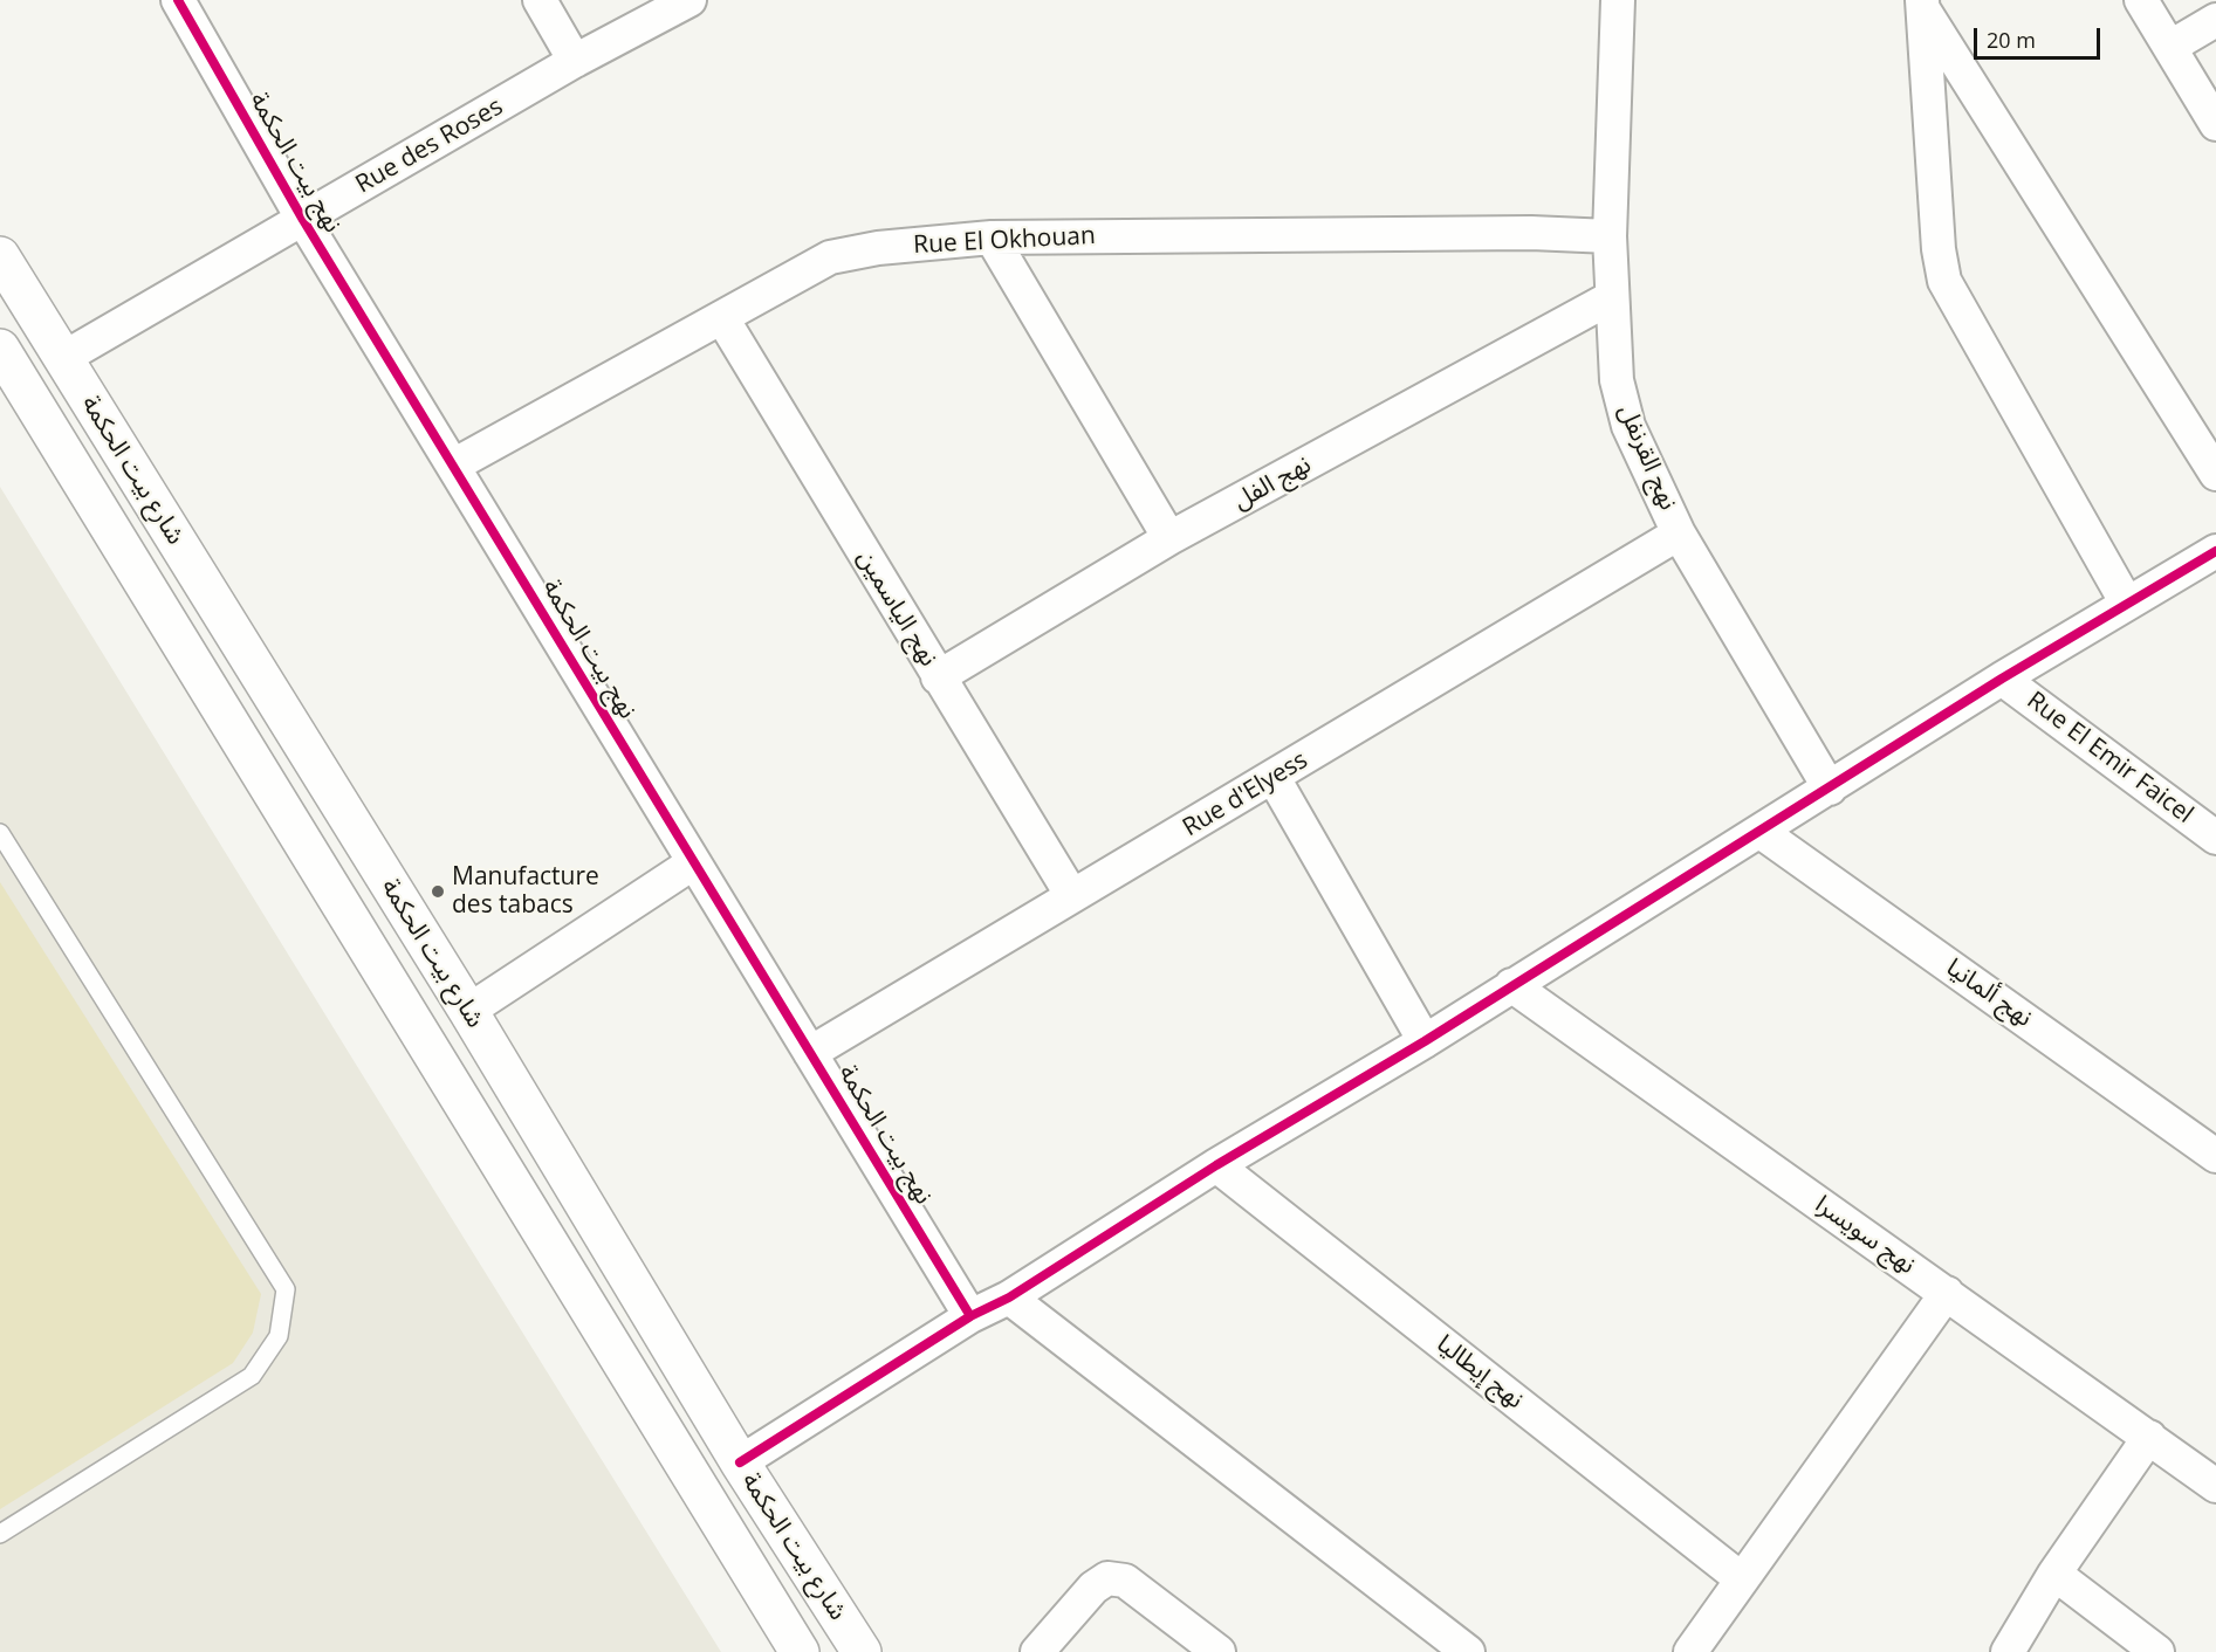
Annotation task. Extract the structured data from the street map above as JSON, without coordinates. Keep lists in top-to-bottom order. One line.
{"streets":{"main road":["شارع بيت الحكمة"],"street":["Rue des Roses","نهج بيت الحكمة","Rue El Okhouan","نهج القرنفل","نهج الفل","نهج الياسمين","Rue El Emir Faicel","Rue d'Elyess","نهج ألمانيا","نهج سويسرا","نهج إيطاليا"]},"crossings":[["Rue des Roses","نهج بيت الحكمة"],["Rue des Roses","شارع بيت الحكمة"],["نهج بيت الحكمة","Rue El Okhouan"],["نهج بيت الحكمة","Rue d'Elyess"],["Rue El Okhouan","نهج القرنفل"],["Rue El Okhouan","نهج الياسمين"],["نهج القرنفل","نهج الفل"],["نهج القرنفل","Rue d'Elyess"],["نهج الفل","نهج الياسمين"],["نهج الياسمين","Rue d'Elyess"]],"places":["Manufacture des tabacs"],"scale_bar":"20 m"}
